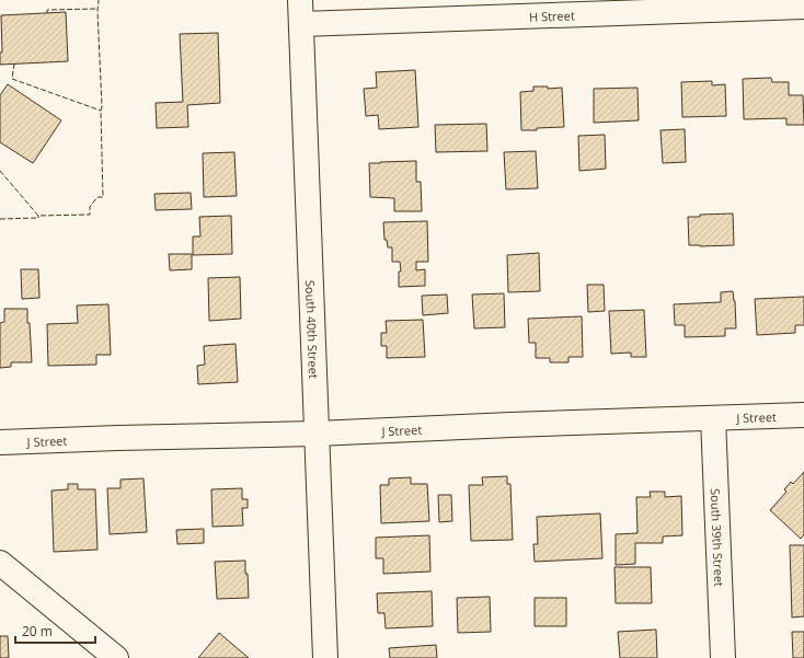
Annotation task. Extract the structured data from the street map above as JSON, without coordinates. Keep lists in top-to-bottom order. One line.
{"streets":{"street":["H Street","South 40th Street","J Street","South 39th Street"]},"crossings":[["H Street","South 40th Street"],["South 40th Street","J Street"],["J Street","South 39th Street"]],"scale_bar":"20 m"}
